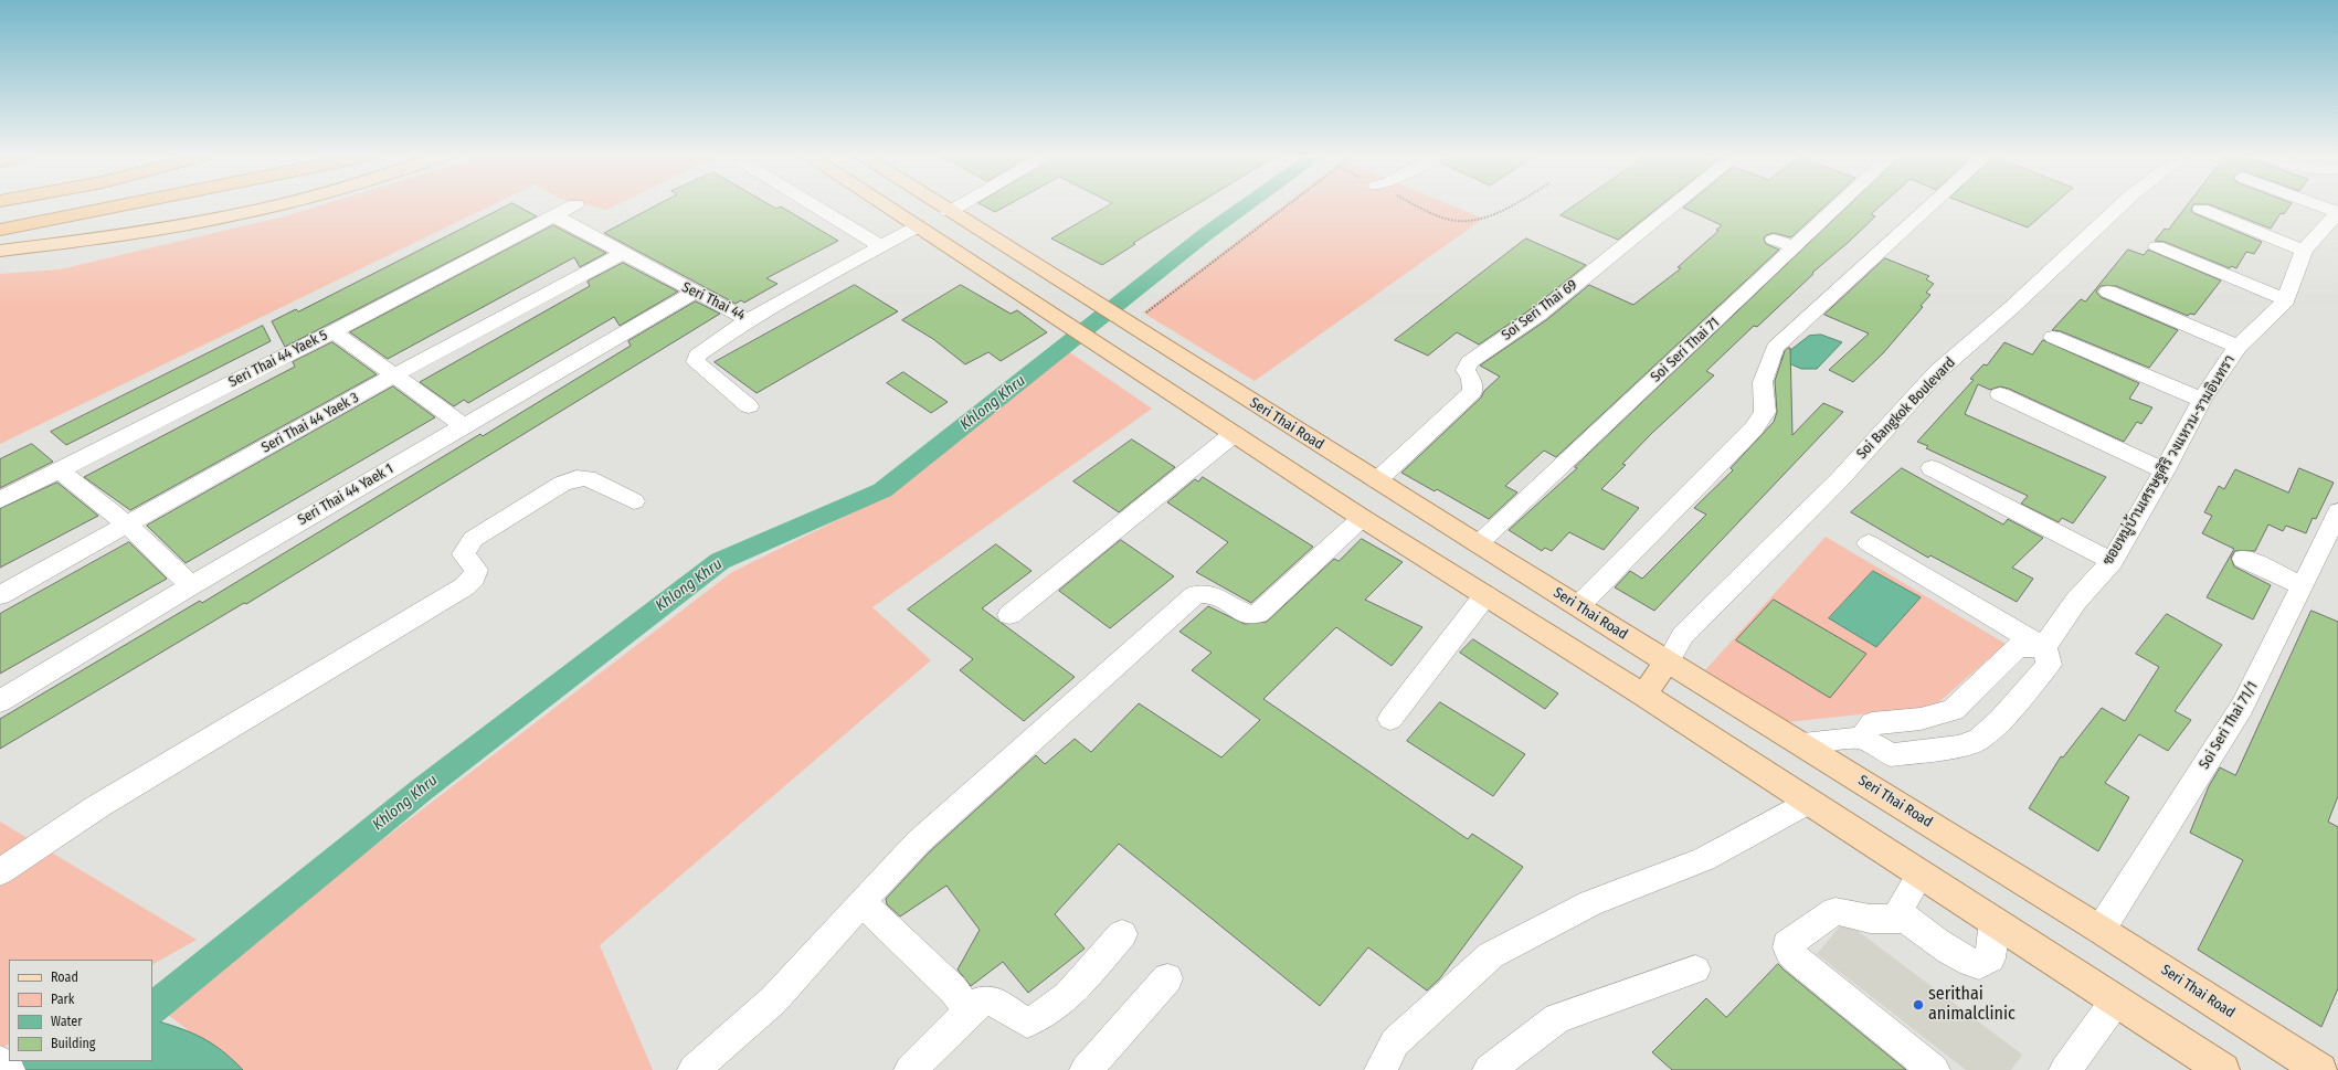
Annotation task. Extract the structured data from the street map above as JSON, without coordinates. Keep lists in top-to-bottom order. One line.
{"streets":{"main road":["Seri Thai Road"],"street":["Seri Thai 44","Soi Seri Thai 69","Soi Seri Thai 71","Seri Thai 44 Yaek 5","Soi Bangkok Boulevard","Seri Thai 44 Yaek 3","ซอยหมู่บ้านเศรษฐศิริ วงแหวน-รามอินทรา","Seri Thai 44 Yaek 1","Soi Seri Thai 71/1"]},"crossings":[["Seri Thai 44","Seri Thai 44 Yaek 5"],["Seri Thai 44","Seri Thai 44 Yaek 3"],["Seri Thai 44","Seri Thai 44 Yaek 1"],["Soi Seri Thai 69","Seri Thai Road"],["Soi Seri Thai 71","Seri Thai Road"],["Soi Bangkok Boulevard","Seri Thai Road"],["Seri Thai Road","Soi Seri Thai 71/1"]],"water":["Khlong Khru"],"places":["serithai animalclinic"],"legend":["Road","Park","Water","Building"]}
